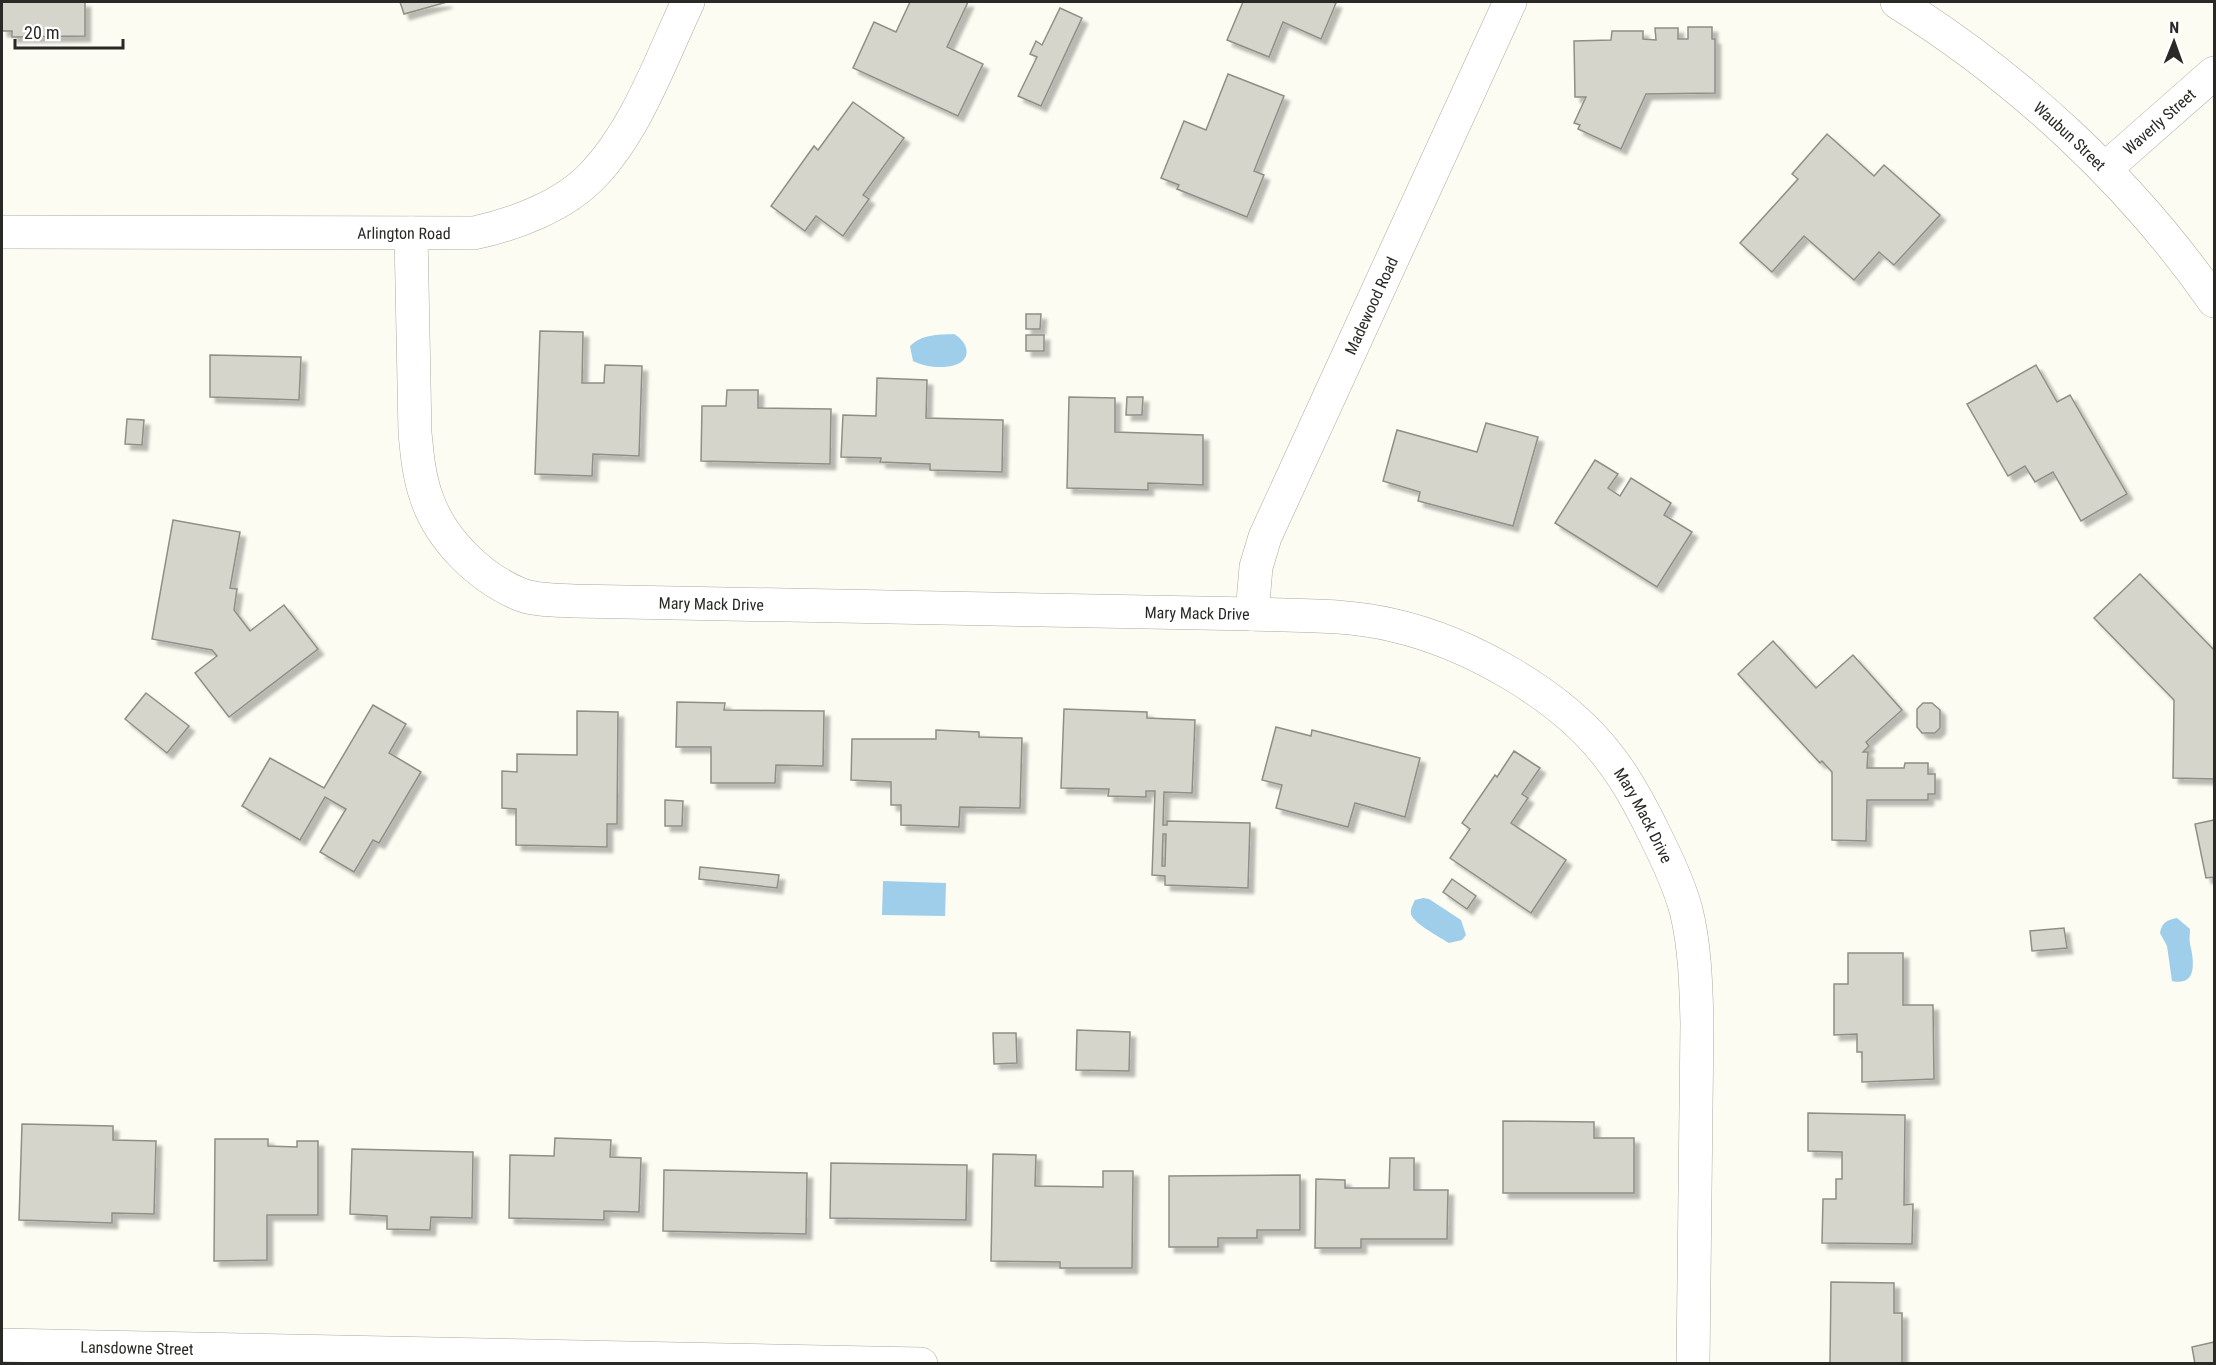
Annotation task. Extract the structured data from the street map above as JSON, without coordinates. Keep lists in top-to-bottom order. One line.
{"streets":{"street":["Waverly Street","Waubun Street","Arlington Road","Madewood Road","Mary Mack Drive","Lansdowne Street"]},"crossings":[["Waverly Street","Waubun Street"],["Arlington Road","Mary Mack Drive"],["Madewood Road","Mary Mack Drive"]],"scale_bar":"20 m","north":"top"}
